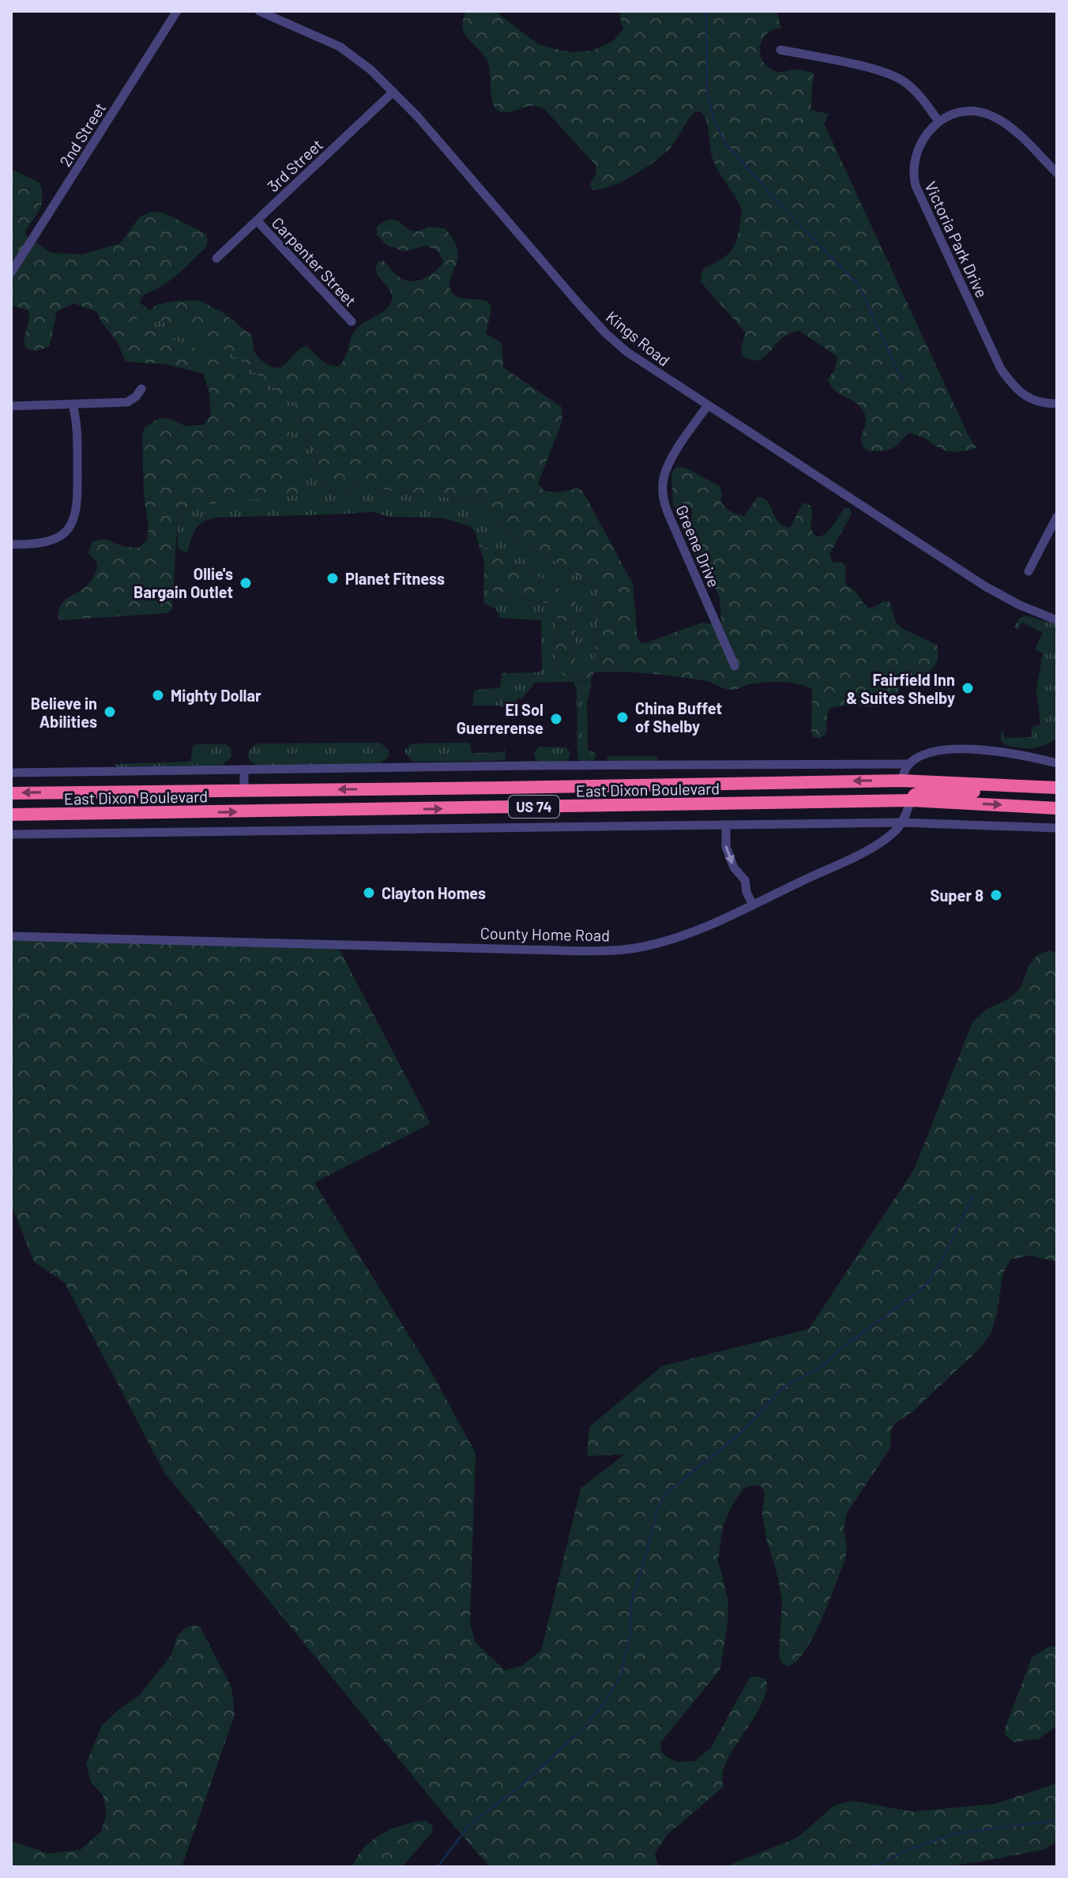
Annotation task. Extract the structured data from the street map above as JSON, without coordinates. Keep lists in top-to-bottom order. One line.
{"streets":{"highway":["East Dixon Boulevard","US 74"],"street":["2nd Street","3rd Street","Victoria Park Drive","Carpenter Street","Kings Road","Greene Drive","County Home Road"]},"crossings":[["3rd Street","Carpenter Street"],["3rd Street","Kings Road"],["Kings Road","Greene Drive"],["East Dixon Boulevard","County Home Road"]],"places":["Planet Fitness","Ollie's Bargain Outlet","Fairfield Inn & Suites Shelby","Mighty Dollar","Believe in Abilities","China Buffet of Shelby","El Sol Guerrerense","Clayton Homes","Super 8"]}
